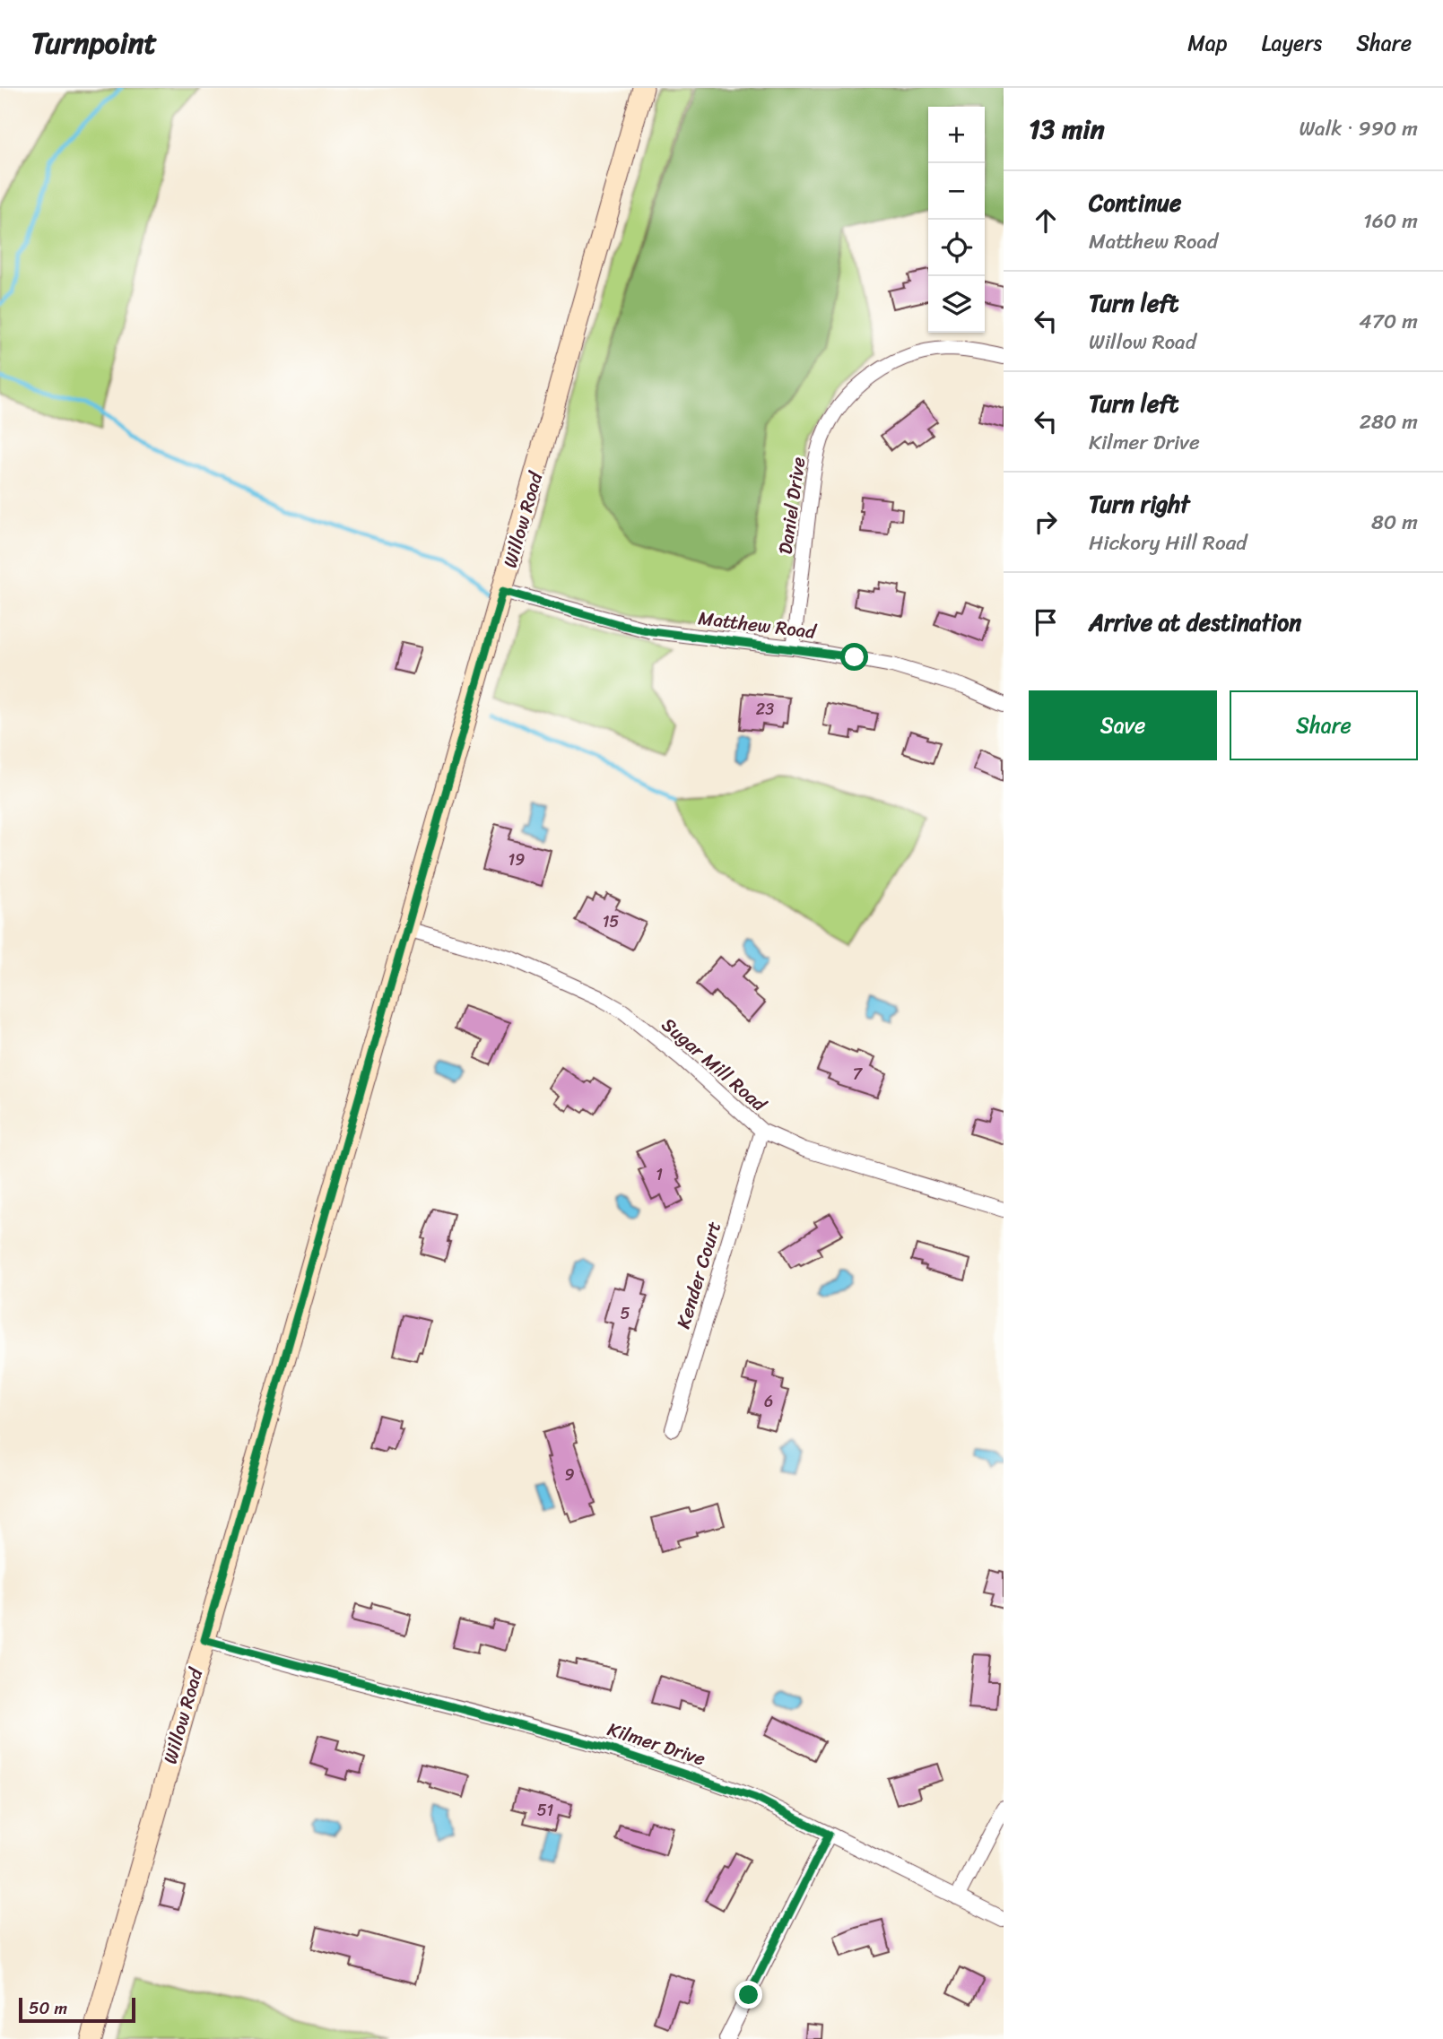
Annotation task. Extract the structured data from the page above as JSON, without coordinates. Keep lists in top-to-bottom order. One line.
{"streets":{"street":["Daniel Drive","Willow Road","Matthew Road","Sugar Mill Road","Kender Court","Kilmer Drive"]},"crossings":[["Daniel Drive","Matthew Road"],["Willow Road","Matthew Road"],["Willow Road","Sugar Mill Road"],["Willow Road","Kilmer Drive"],["Sugar Mill Road","Kender Court"]],"house_numbers":["23","19","15","7","1","5","6","9","51"],"scale_bar":"50 m","page":{"header":"Turnpoint","nav":["Map","Layers","Share"],"heading":["13 min","Walk · 990 m"],"map_buttons":["+","−"],"list":[["Continue","Matthew Road","160 m"],["Turn left","Willow Road","470 m"],["Turn left","Kilmer Drive","280 m"],["Turn right","Hickory Hill Road","80 m"],"Arrive at destination"],"buttons":["Save","Share"],"scale":"50 m"}}
